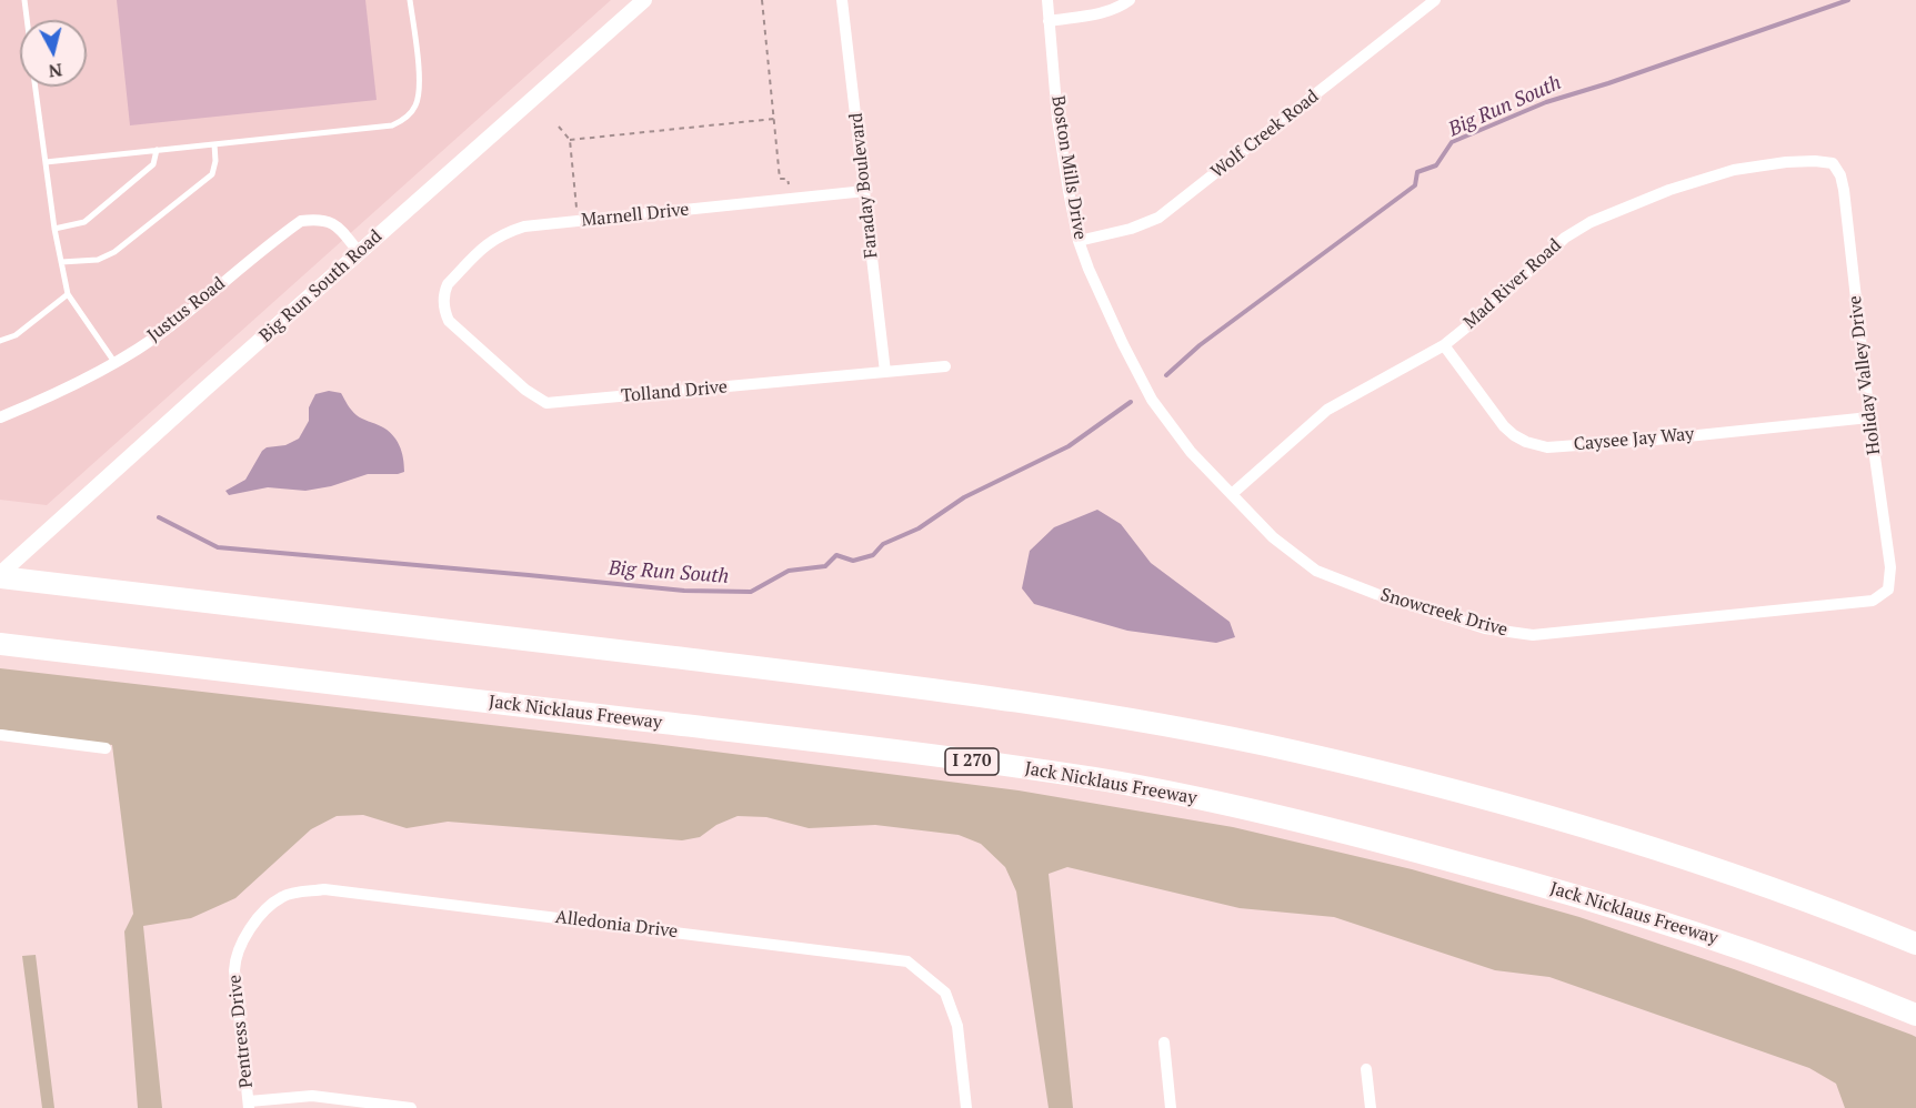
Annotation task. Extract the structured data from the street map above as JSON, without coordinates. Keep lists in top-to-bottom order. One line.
{"streets":{"highway":["Jack Nicklaus Freeway","I 270"],"street":["Wolf Creek Road","Boston Mills Drive","Faraday Boulevard","Marnell Drive","Mad River Road","Big Run South Road","Justus Road","Holiday Valley Drive","Tolland Drive","Caysee Jay Way","Snowcreek Drive","Alledonia Drive","Pentress Drive"]},"crossings":[["Wolf Creek Road","Boston Mills Drive"],["Boston Mills Drive","Snowcreek Drive"],["Faraday Boulevard","Marnell Drive"],["Faraday Boulevard","Tolland Drive"],["Marnell Drive","Tolland Drive"],["Mad River Road","Holiday Valley Drive"],["Mad River Road","Caysee Jay Way"],["Mad River Road","Snowcreek Drive"],["Big Run South Road","Justus Road"],["Holiday Valley Drive","Caysee Jay Way"],["Holiday Valley Drive","Snowcreek Drive"],["Alledonia Drive","Pentress Drive"]],"water":["Big Run South"],"north":"bottom"}
